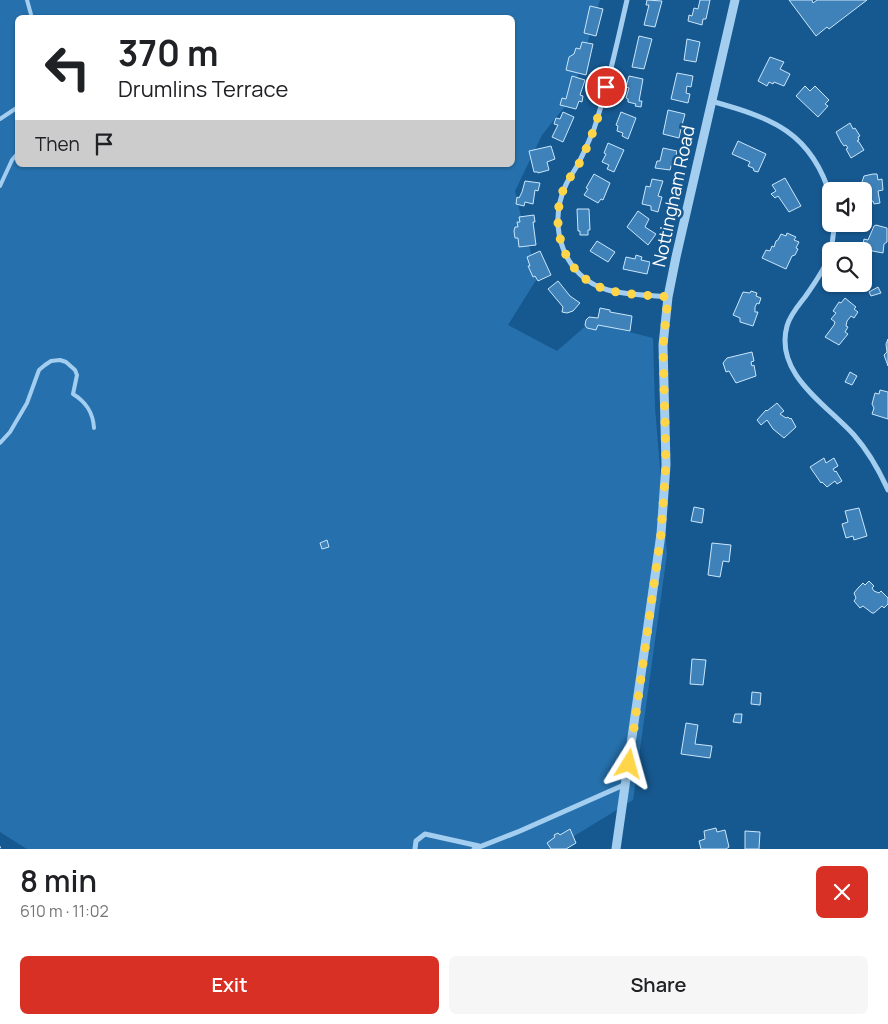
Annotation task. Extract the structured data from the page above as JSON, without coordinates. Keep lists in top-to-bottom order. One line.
{"streets":{"street":["Nottingham Road"]},"page":{"turn":["370 m","Drumlins Terrace"],"then":"Then","heading":["8 min","610 m · 11:02"],"buttons":["Exit","Share"]}}
